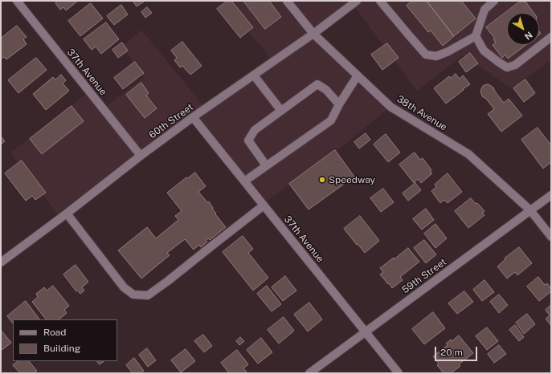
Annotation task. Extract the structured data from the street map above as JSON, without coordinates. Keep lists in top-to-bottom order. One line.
{"streets":{"street":["37th Avenue","38th Avenue","60th Street","59th Street"]},"crossings":[["37th Avenue","60th Street"],["37th Avenue","59th Street"],["38th Avenue","60th Street"],["38th Avenue","59th Street"]],"places":["Speedway"],"legend":["Road","Building"],"scale_bar":"20 m","north":"bottom right"}
